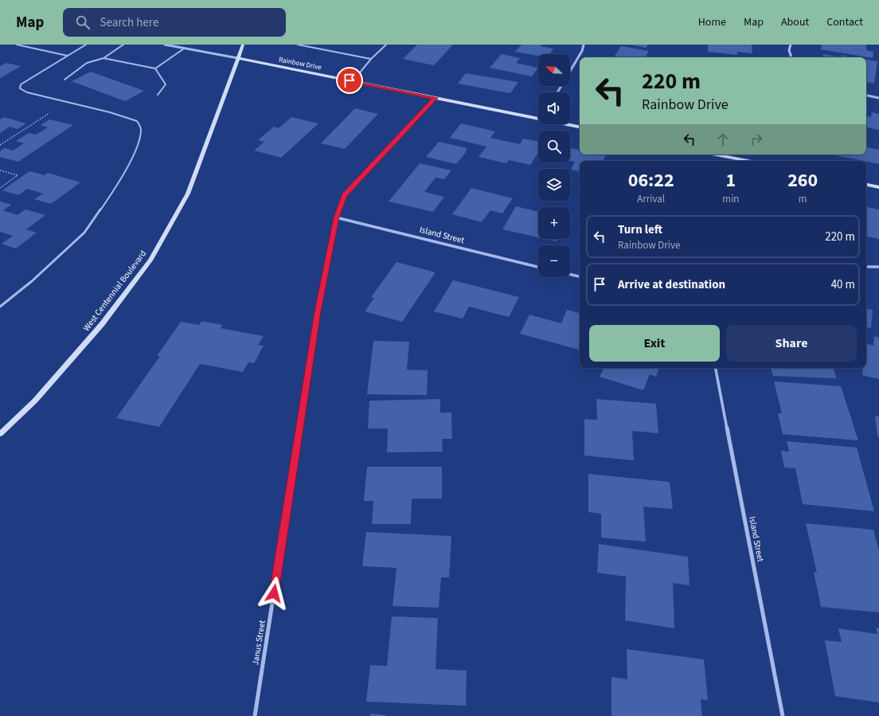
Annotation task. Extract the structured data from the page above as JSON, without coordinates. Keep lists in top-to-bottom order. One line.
{"streets":{"main road":["Rainbow Drive","West Centennial Boulevard"],"street":["Island Street","Janus Street"]},"crossings":[["Rainbow Drive","West Centennial Boulevard"],["Rainbow Drive","Janus Street"],["Island Street","Janus Street"]],"north":"top left","page":{"header":"Map","search":"Search here","nav":["Home","Map","About","Contact"],"map_buttons":["+","−"],"turn":["220 m","Rainbow Drive"],"eta":["06:22","Arrival","1","min","260","m"],"list":[{"name":"Turn left","note":"Rainbow Drive","value":"220 m"},{"name":"Arrive at destination","value":"40 m"}],"buttons":["Exit","Share"]}}
